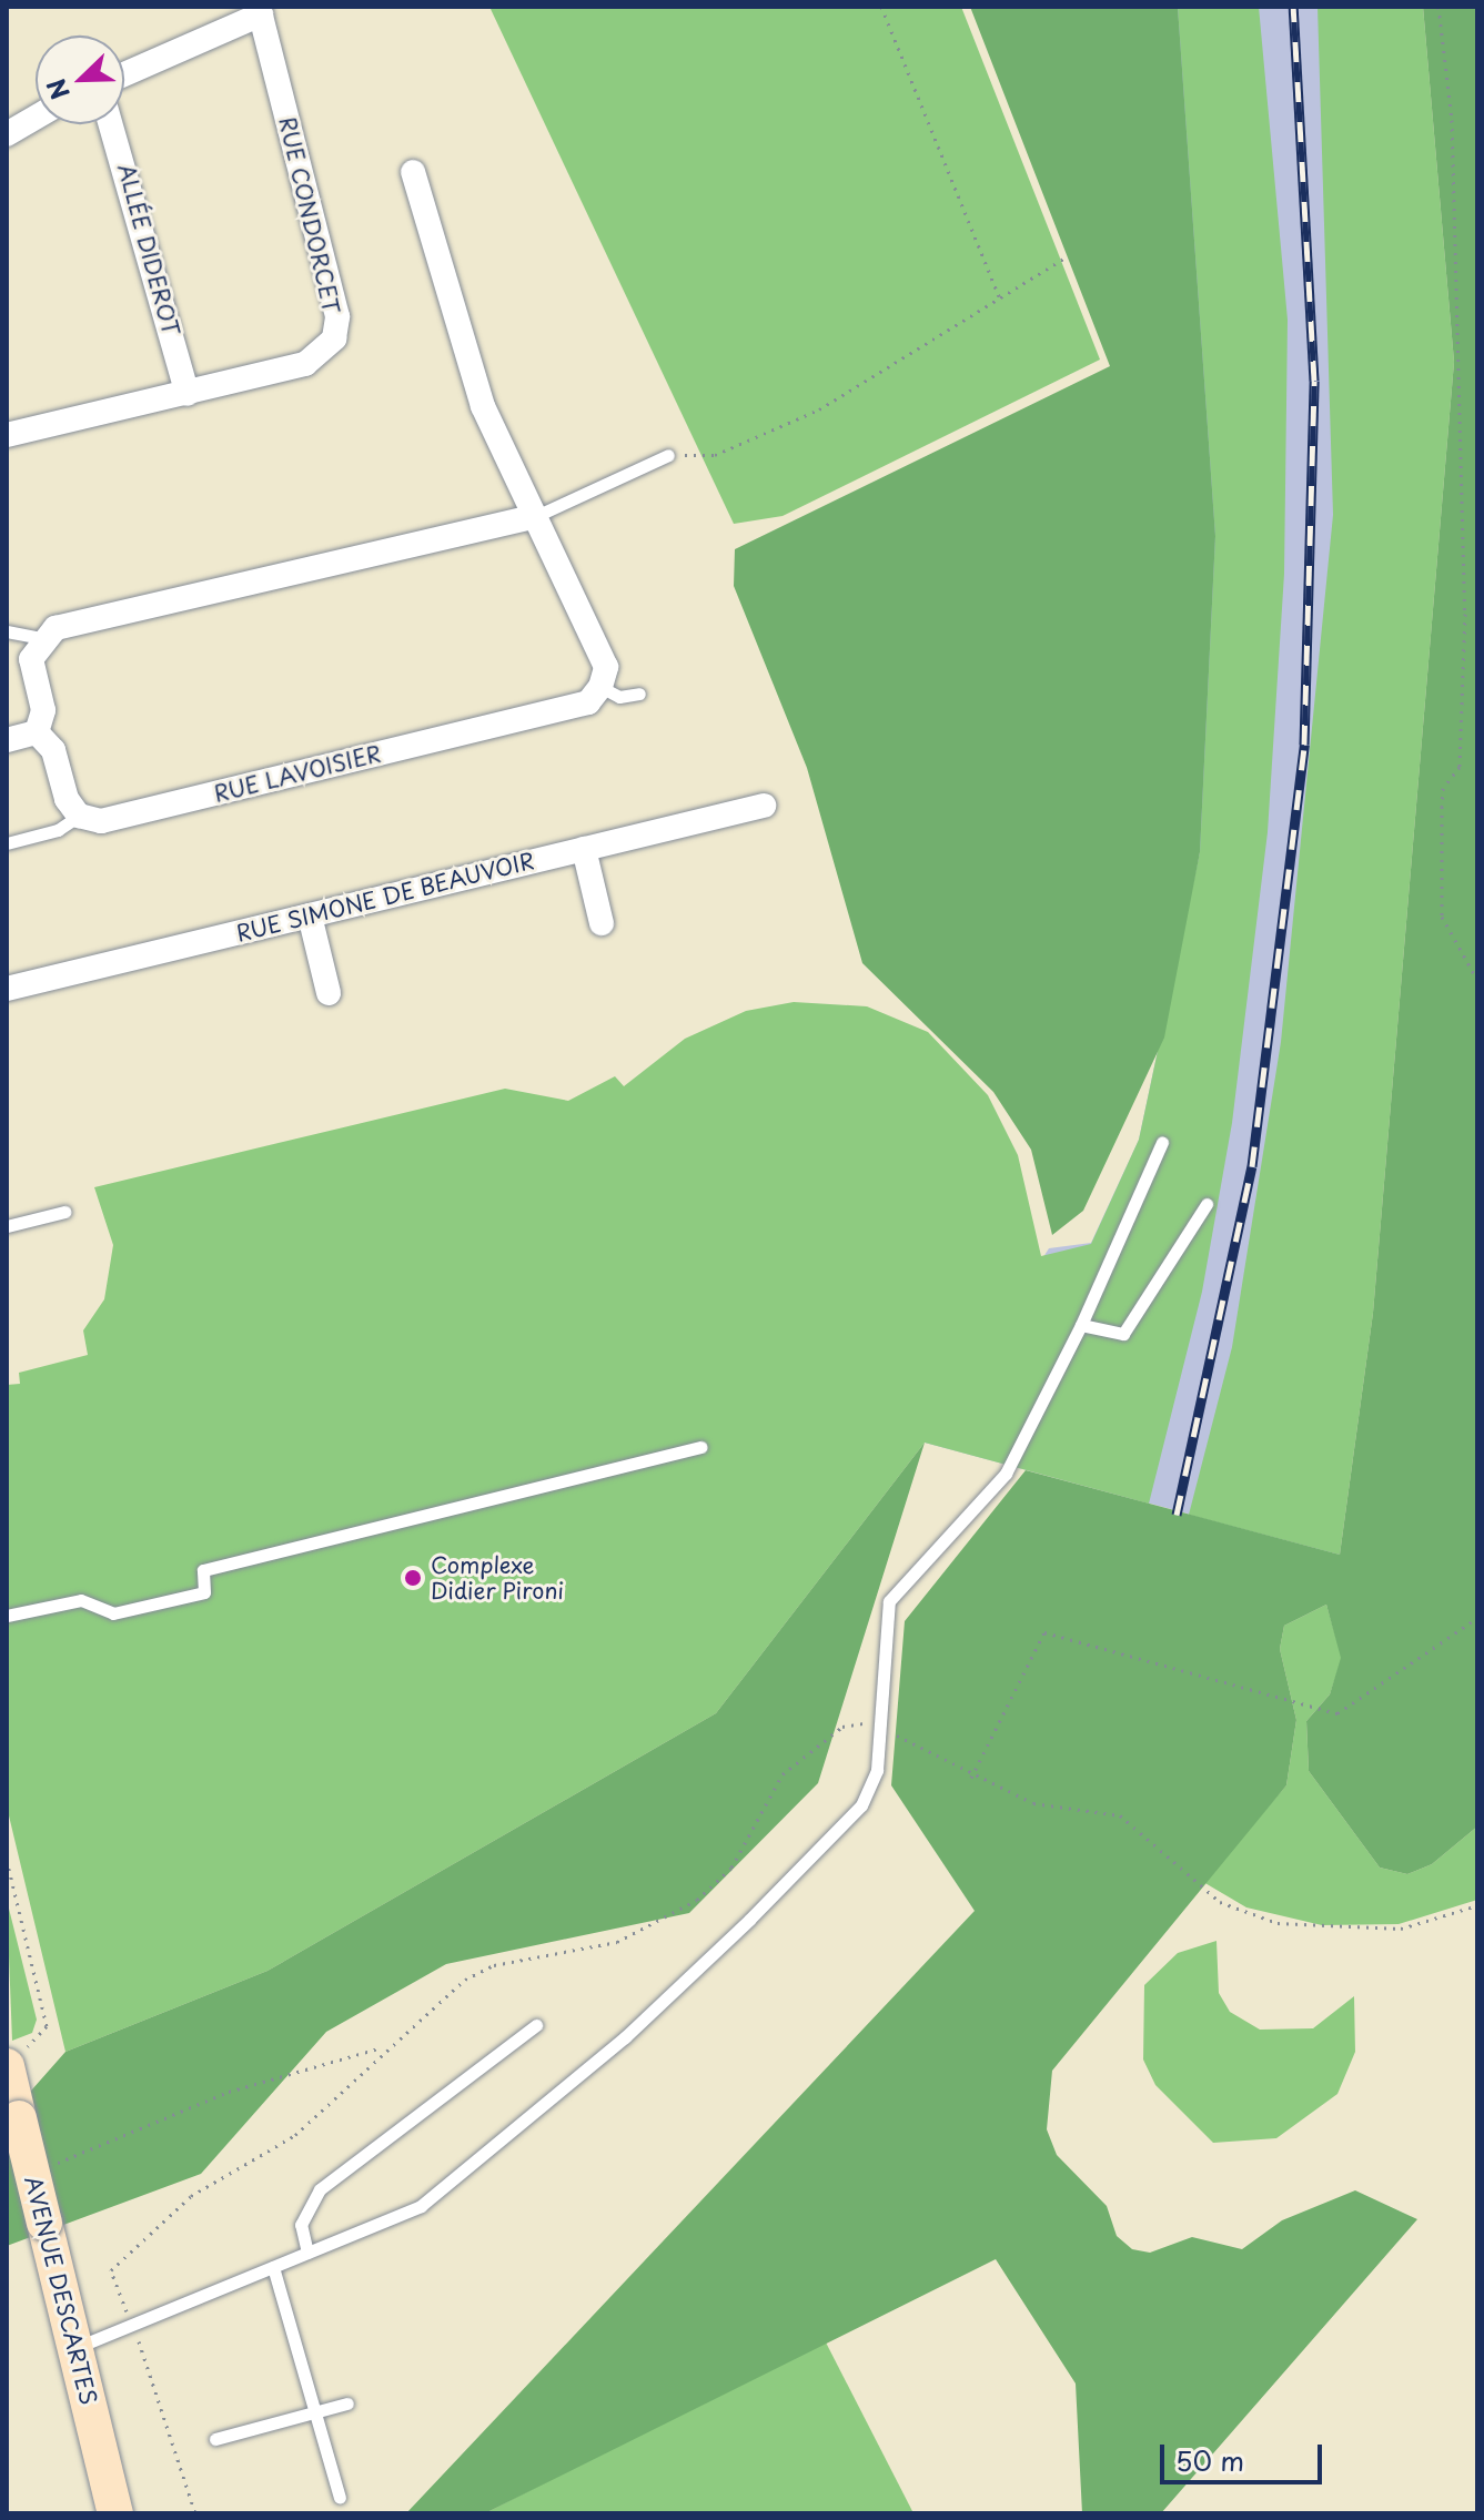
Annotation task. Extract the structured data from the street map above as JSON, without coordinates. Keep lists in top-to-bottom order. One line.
{"streets":{"main road":["AVENUE DESCARTES"],"street":["RUE CONDORCET","ALLÉE DIDEROT","RUE LAVOISIER","RUE SIMONE DE BEAUVOIR"]},"crossings":[["RUE CONDORCET","ALLÉE DIDEROT"]],"places":["Complexe Didier Pironi"],"scale_bar":"50 m","north":"bottom left"}
